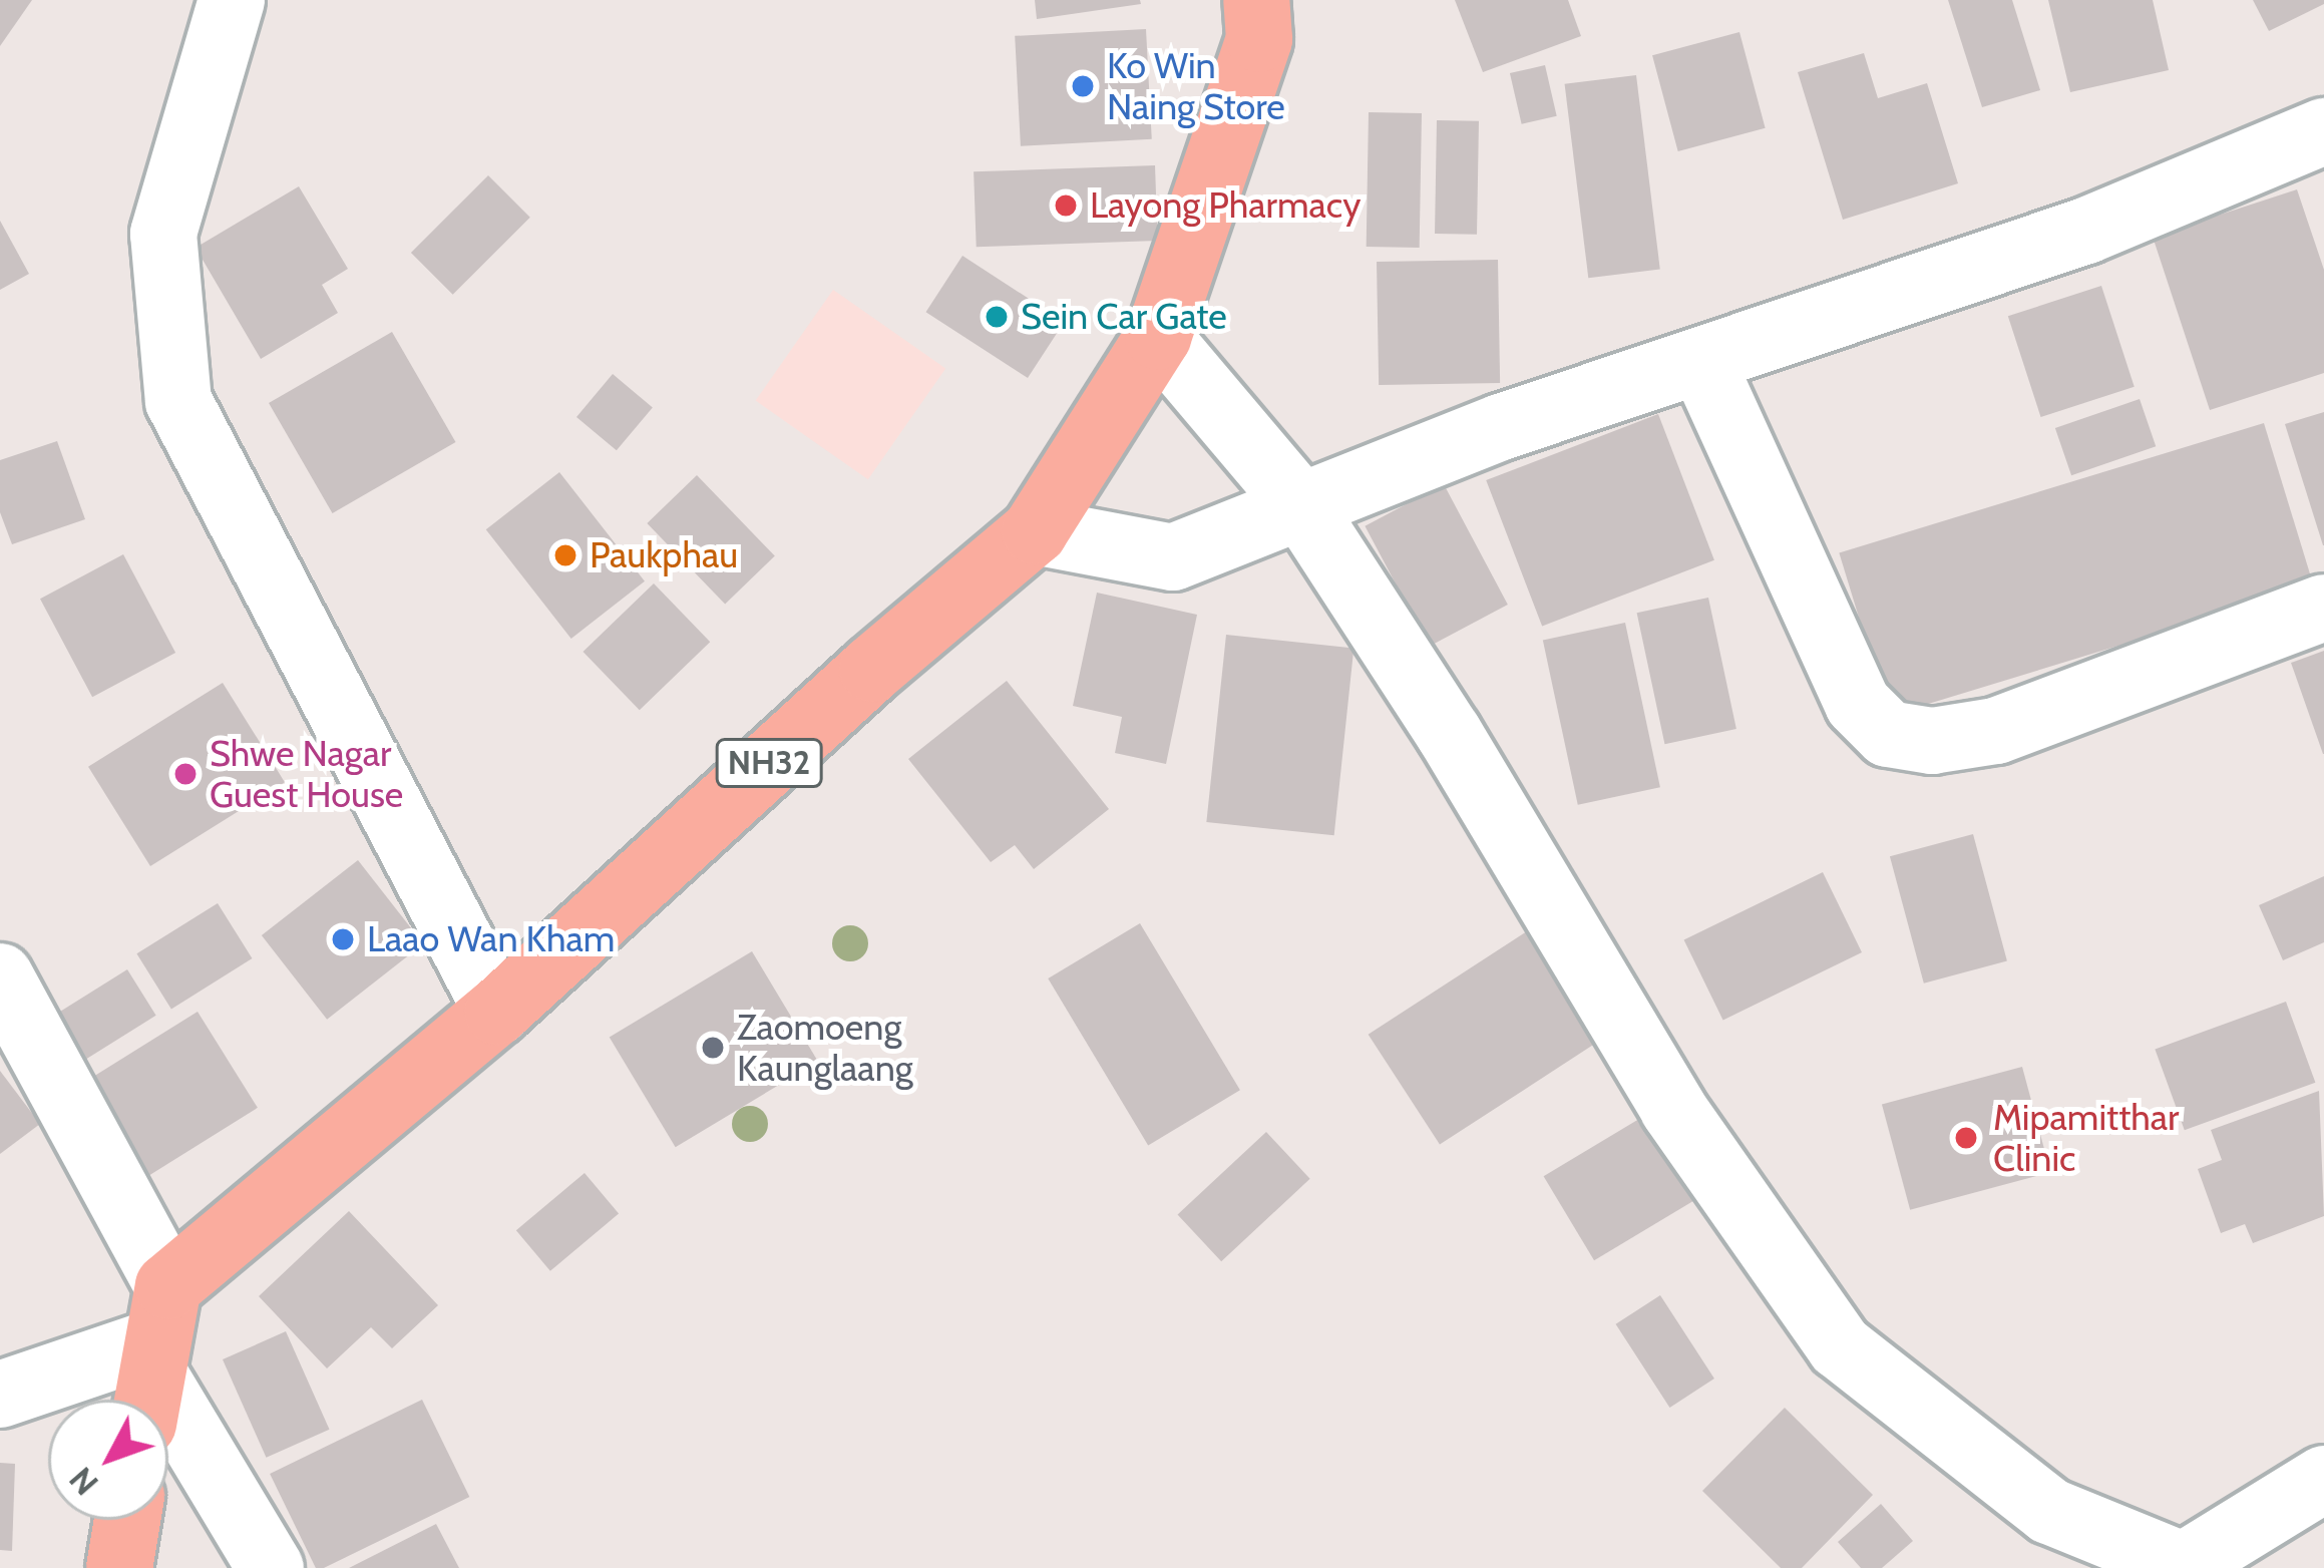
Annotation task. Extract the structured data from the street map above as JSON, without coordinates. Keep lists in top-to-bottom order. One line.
{"streets":{"highway":["NH32"]},"places":["Ko Win Naing Store","Layong Pharmacy","Sein Car Gate","Paukphau","Shwe Nagar Guest House","Laao Wan Kham","Zaomoeng Kaunglaang","Mipamitthar Clinic"],"north":"bottom left"}
